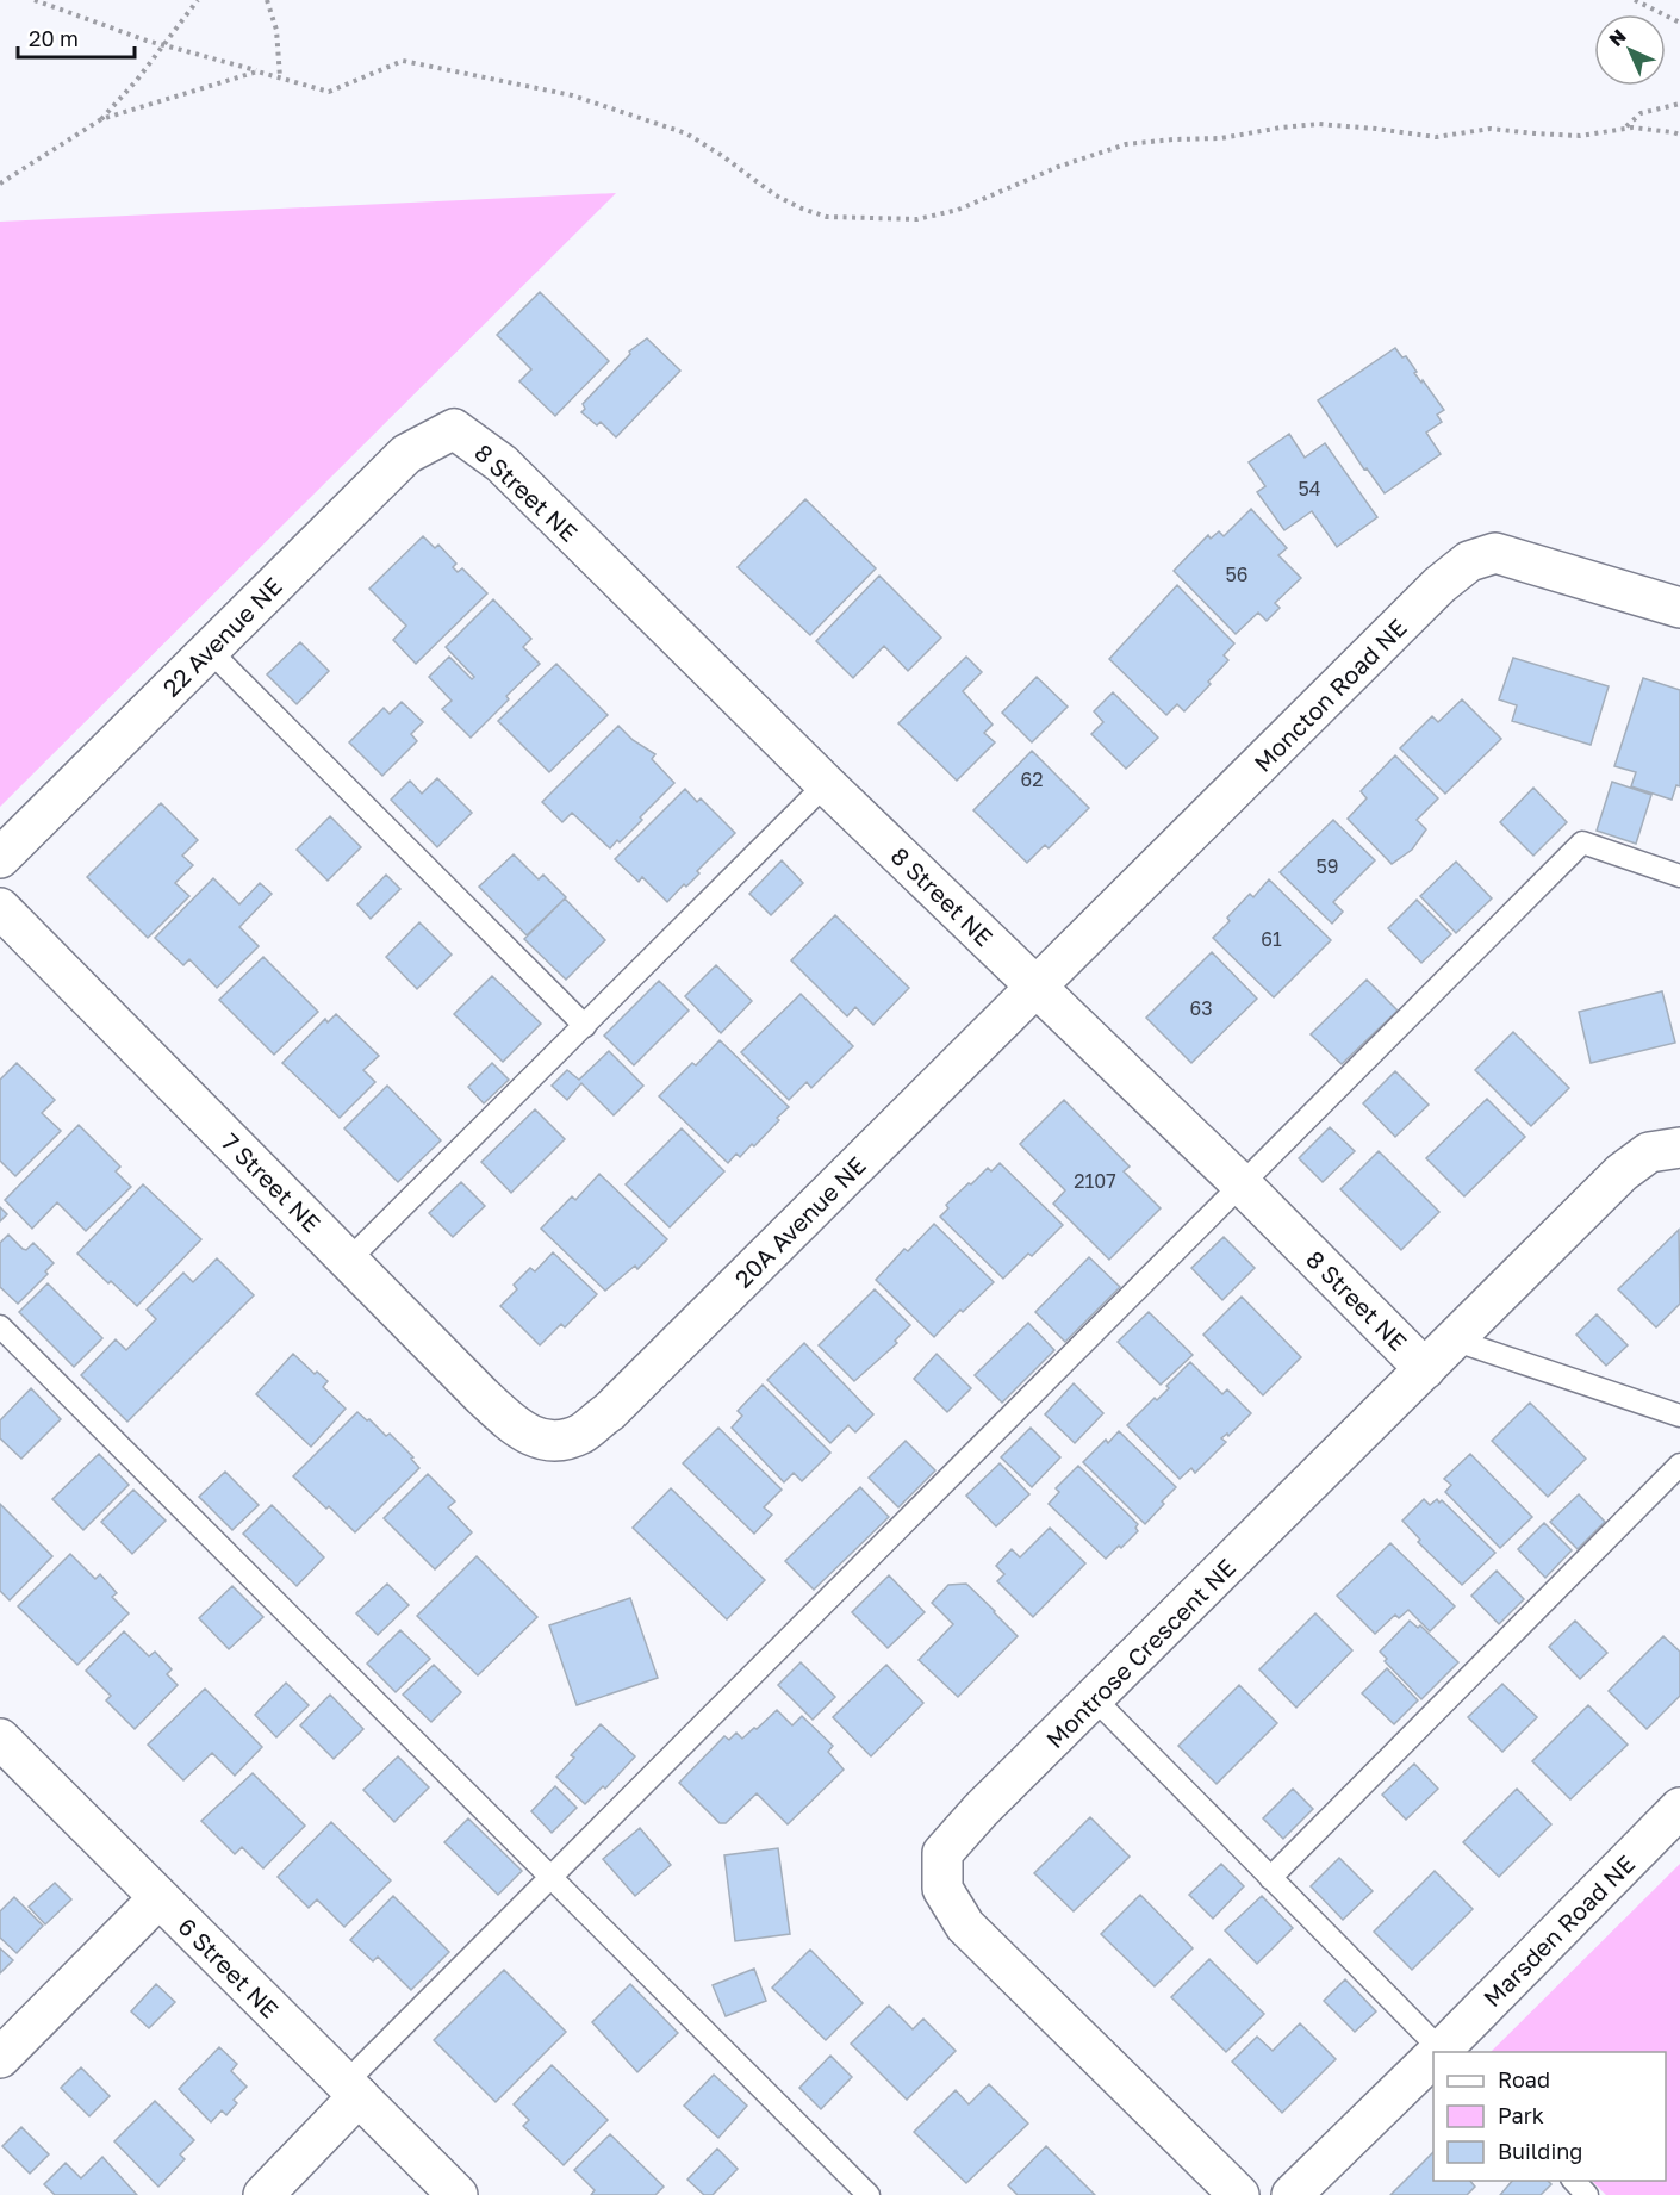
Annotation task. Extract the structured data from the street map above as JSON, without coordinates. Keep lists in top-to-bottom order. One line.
{"streets":{"street":["8 Street NE","22 Avenue NE","Moncton Road NE","7 Street NE","20A Avenue NE","Montrose Crescent NE","Marsden Road NE","6 Street NE"]},"crossings":[["8 Street NE","22 Avenue NE"],["8 Street NE","Moncton Road NE"],["8 Street NE","20A Avenue NE"],["8 Street NE","Montrose Crescent NE"],["Moncton Road NE","20A Avenue NE"],["7 Street NE","20A Avenue NE"]],"house_numbers":["54","56","62","59","61","63","2107"],"legend":["Road","Park","Building"],"scale_bar":"20 m","north":"top left"}
